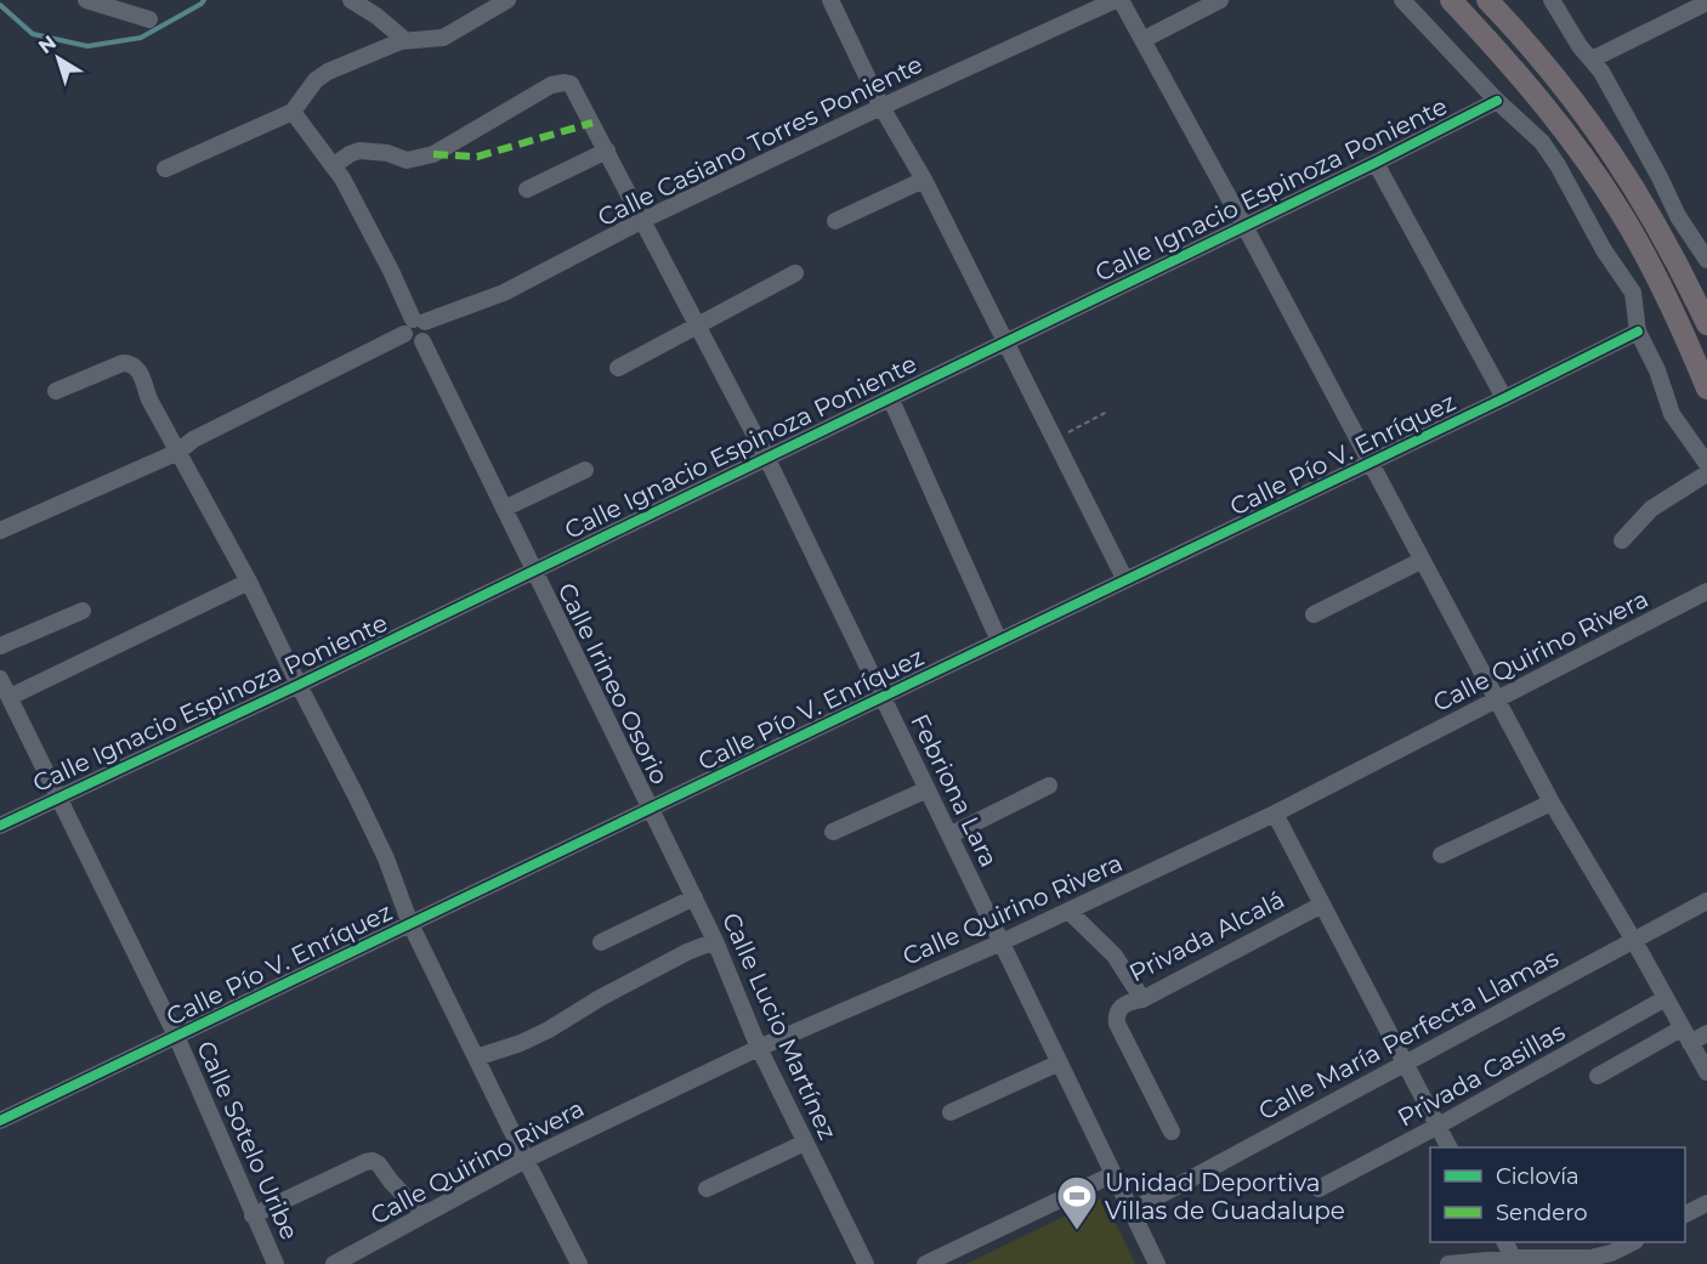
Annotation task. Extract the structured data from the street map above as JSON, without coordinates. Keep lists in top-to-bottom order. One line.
{"streets":{"street":["Calle Casiano Torres Poniente","Calle Ignacio Espinoza Poniente","Calle Pío V. Enríquez","Calle Quirino Rivera","Calle Irineo Osorio","Febriona Lara","Privada Alcalá","Calle Lucio Martínez","Calle María Perfecta Llamas","Privada Casillas","Calle Sotelo Uribe"]},"crossings":[["Calle Casiano Torres Poniente","Calle Irineo Osorio"],["Calle Casiano Torres Poniente","Febriona Lara"],["Calle Ignacio Espinoza Poniente","Calle Irineo Osorio"],["Calle Ignacio Espinoza Poniente","Febriona Lara"],["Calle Ignacio Espinoza Poniente","Calle Sotelo Uribe"],["Calle Pío V. Enríquez","Calle Irineo Osorio"],["Calle Pío V. Enríquez","Febriona Lara"],["Calle Pío V. Enríquez","Calle Lucio Martínez"],["Calle Pío V. Enríquez","Calle Sotelo Uribe"],["Calle Quirino Rivera","Febriona Lara"],["Calle Quirino Rivera","Calle Lucio Martínez"],["Calle Irineo Osorio","Calle Lucio Martínez"],["Febriona Lara","Calle María Perfecta Llamas"]],"places":{"sports":["Unidad Deportiva Villas de Guadalupe"]},"legend":["Ciclovía","Sendero"],"north":"top left"}
